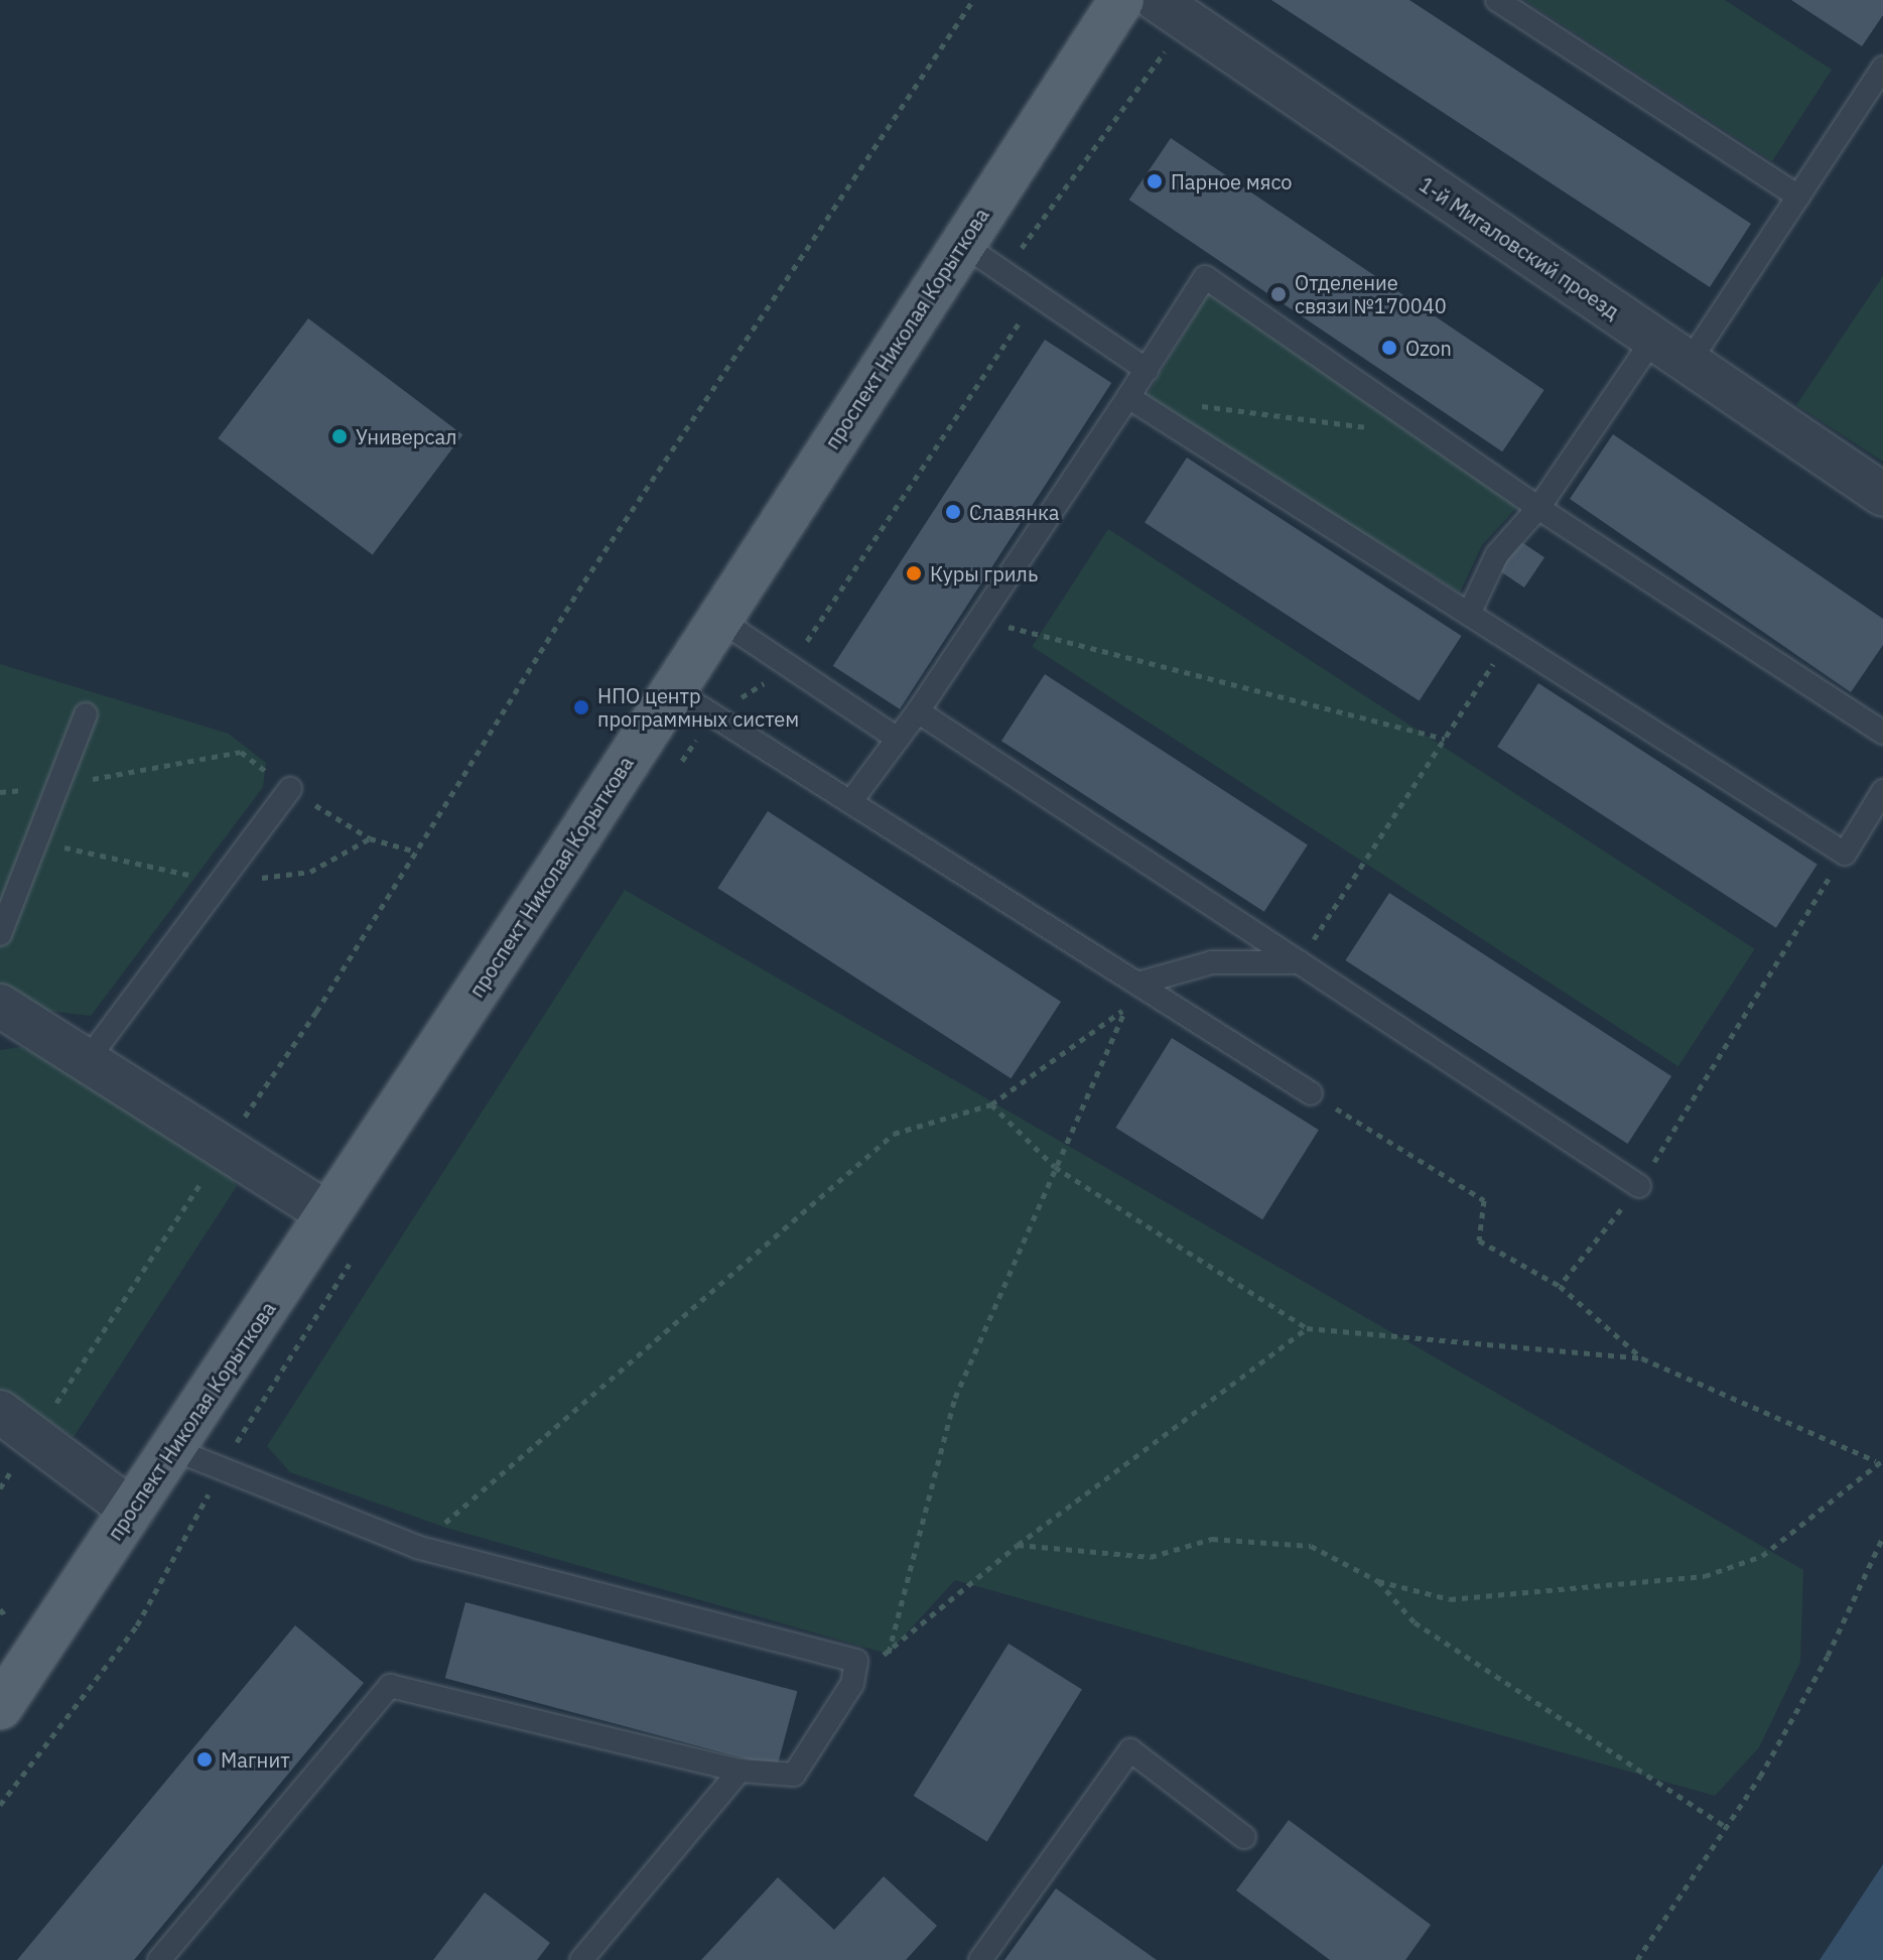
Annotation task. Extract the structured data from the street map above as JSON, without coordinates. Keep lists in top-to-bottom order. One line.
{"streets":{"main road":["проспект Николая Корыткова"],"street":["1-й Мигаловский проезд"]},"places":["Парное мясо","Отделение связи №170040","Ozon","Универсал","Славянка","Куры гриль","НПО центр программных систем","Магнит"]}
